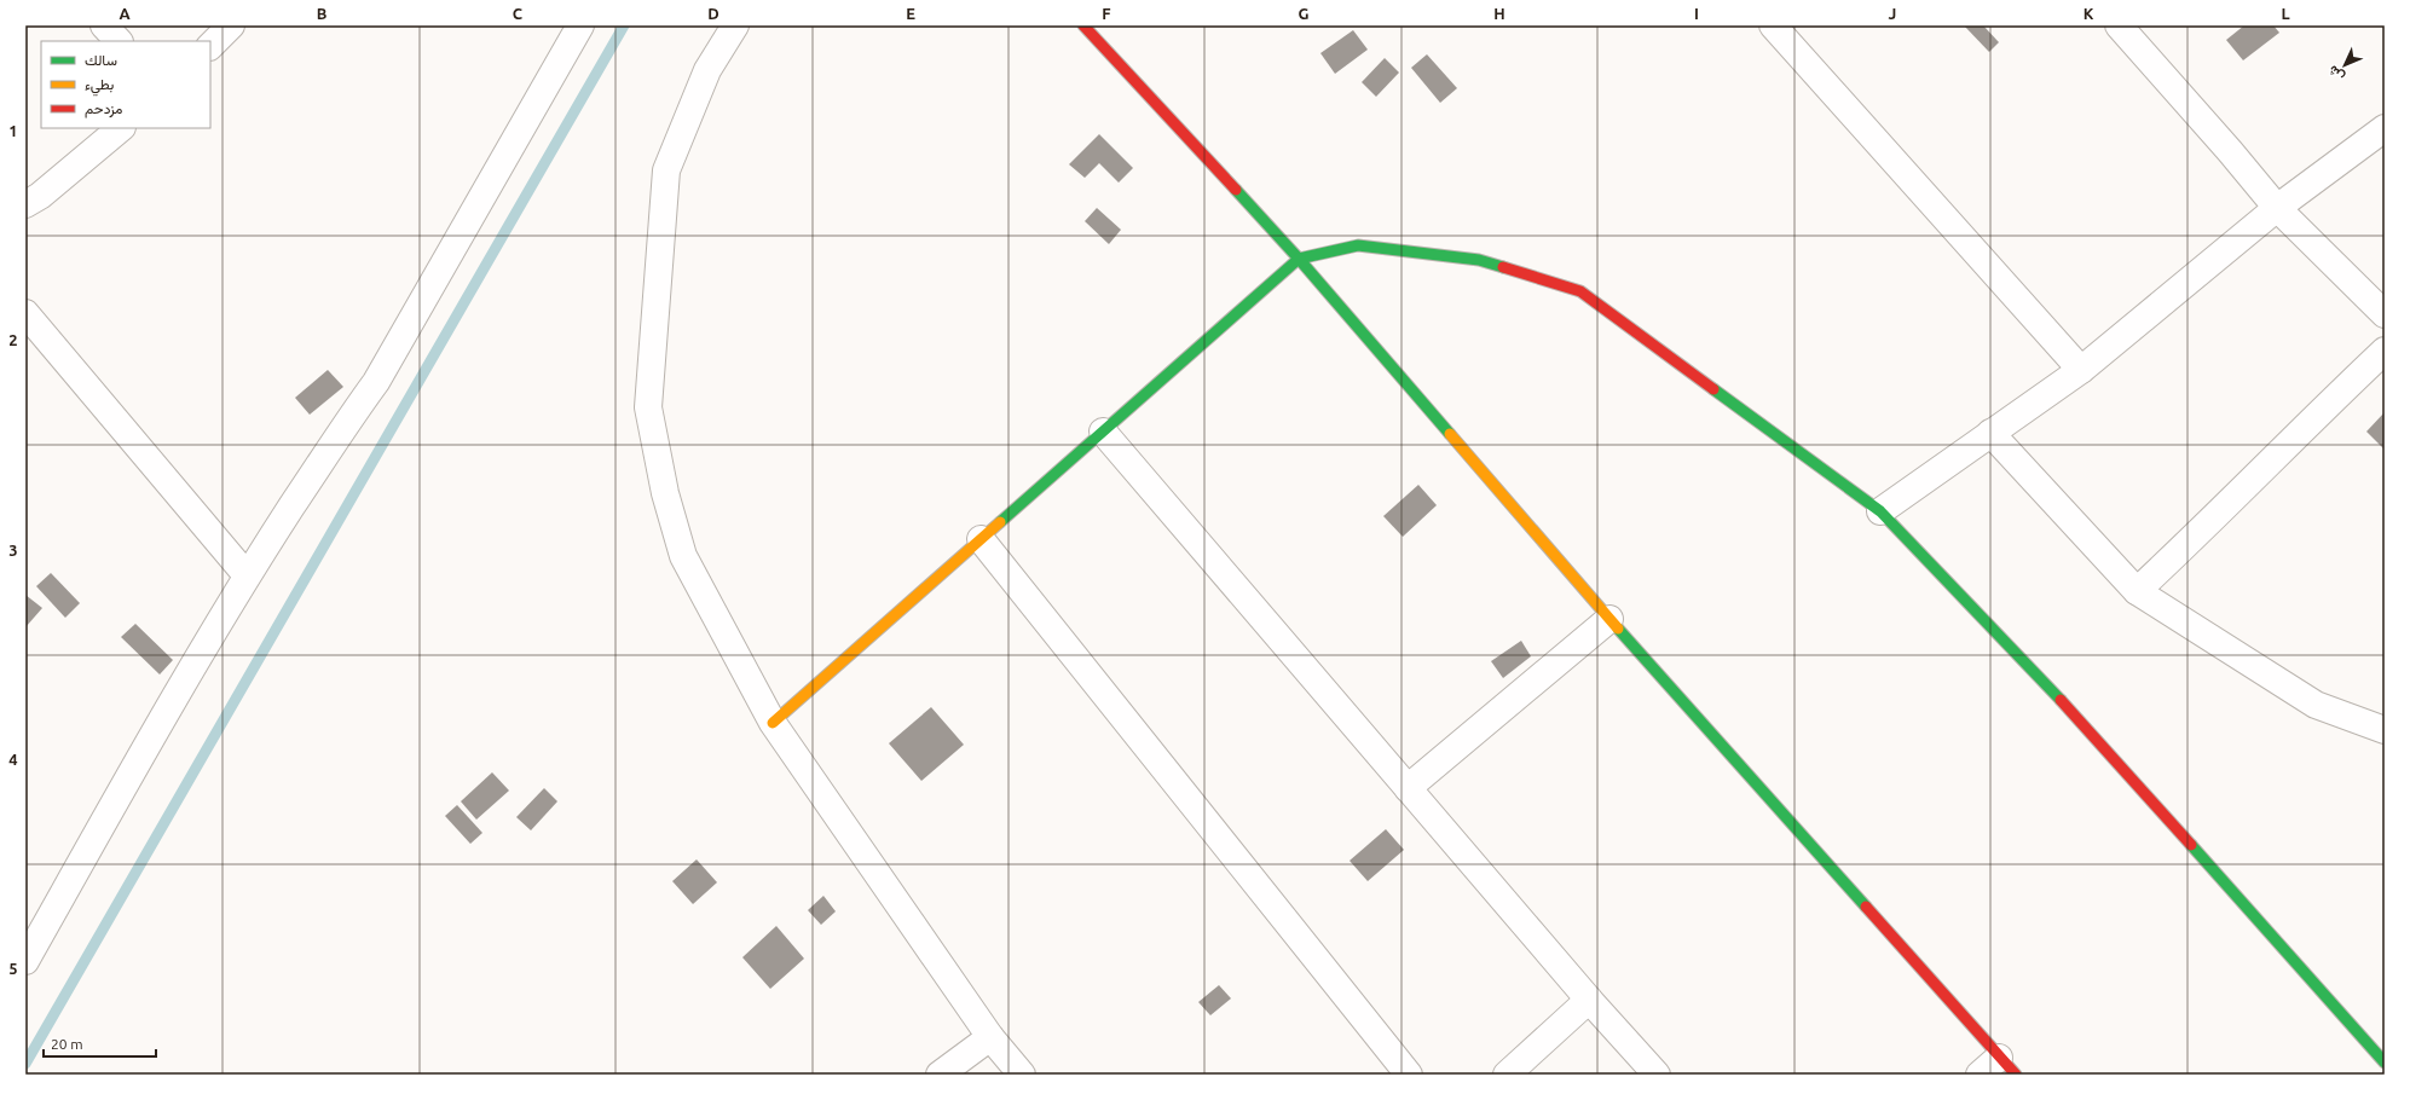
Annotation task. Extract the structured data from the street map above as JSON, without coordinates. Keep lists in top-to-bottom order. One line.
{"legend":["سالك","بطيء","مزدحم"],"scale_bar":"20 m","north":"bottom left","grid":{"columns":["A","B","C","D","E","F","G","H","I","J","K","L"],"rows":["1","2","3","4","5"]}}
